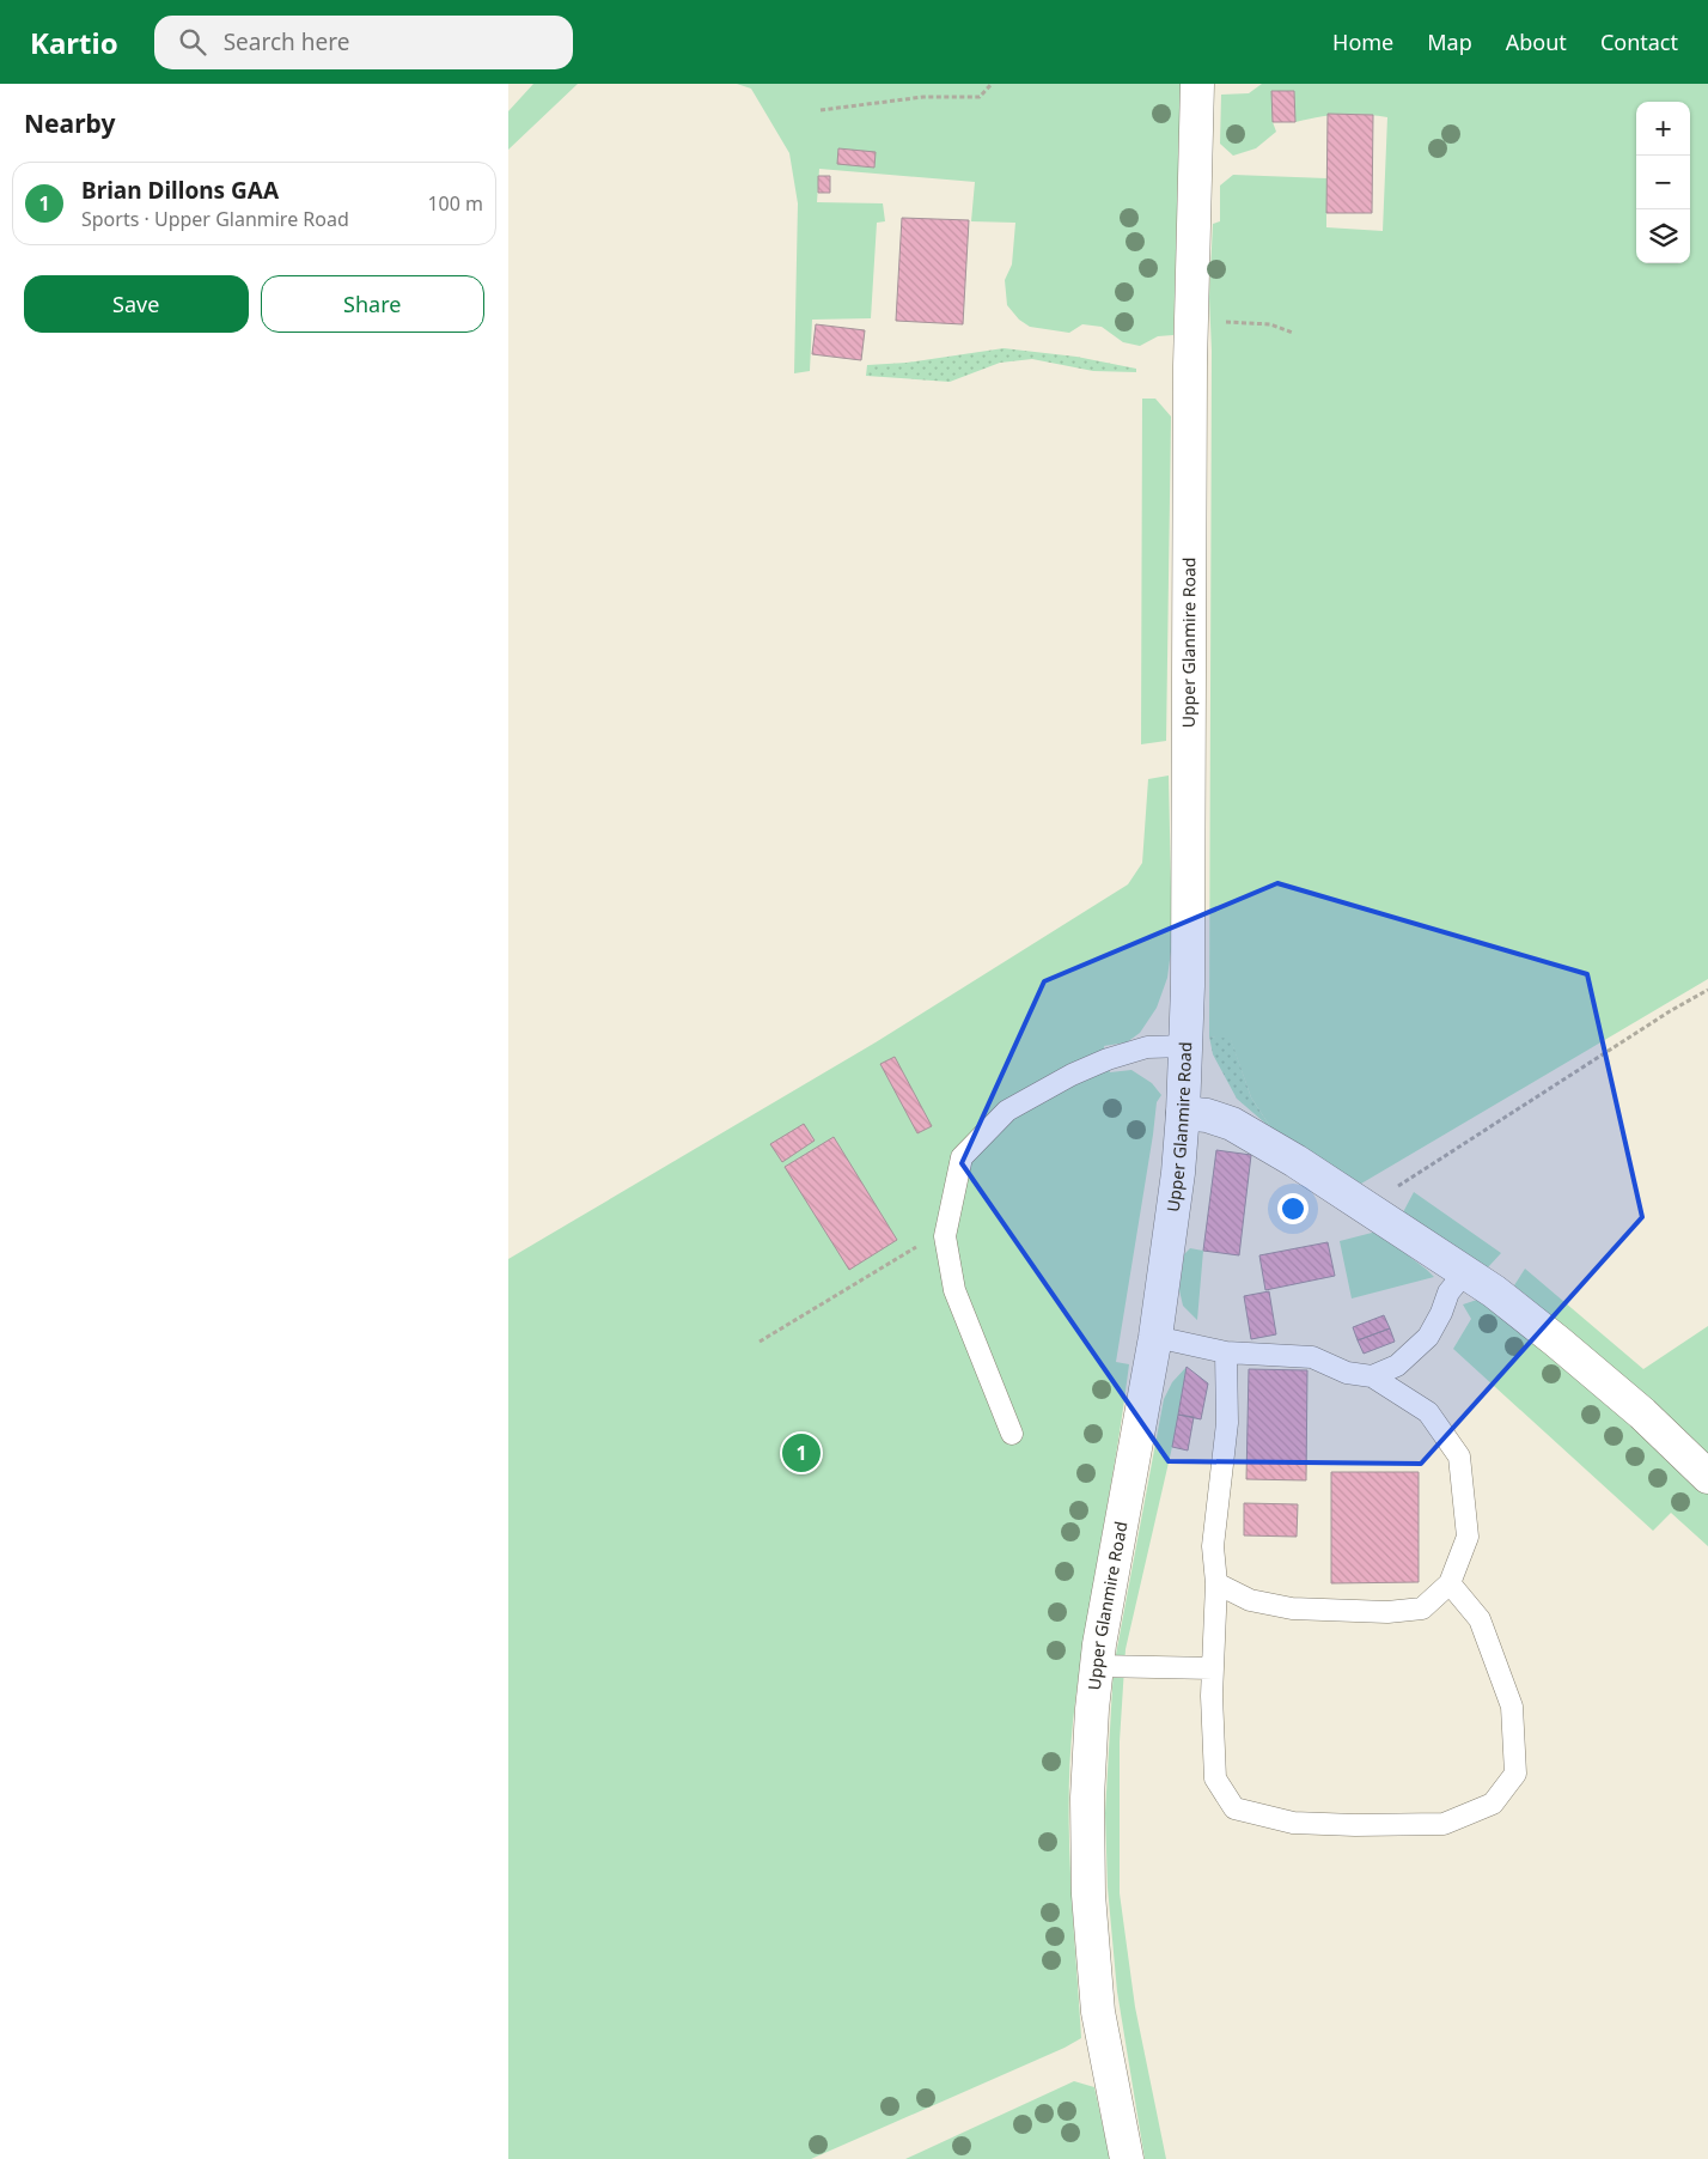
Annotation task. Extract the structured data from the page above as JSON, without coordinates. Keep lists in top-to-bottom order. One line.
{"streets":{"main road":["Upper Glanmire Road"]},"page":{"header":"Kartio","search":"Search here","nav":["Home","Map","About","Contact"],"heading":"Nearby","map_buttons":["+","−"],"list":[{"mark":"1","name":"Brian Dillons GAA","note":"Sports · Upper Glanmire Road","value":"100 m"}],"buttons":["Save","Share"],"pins":"1"}}
